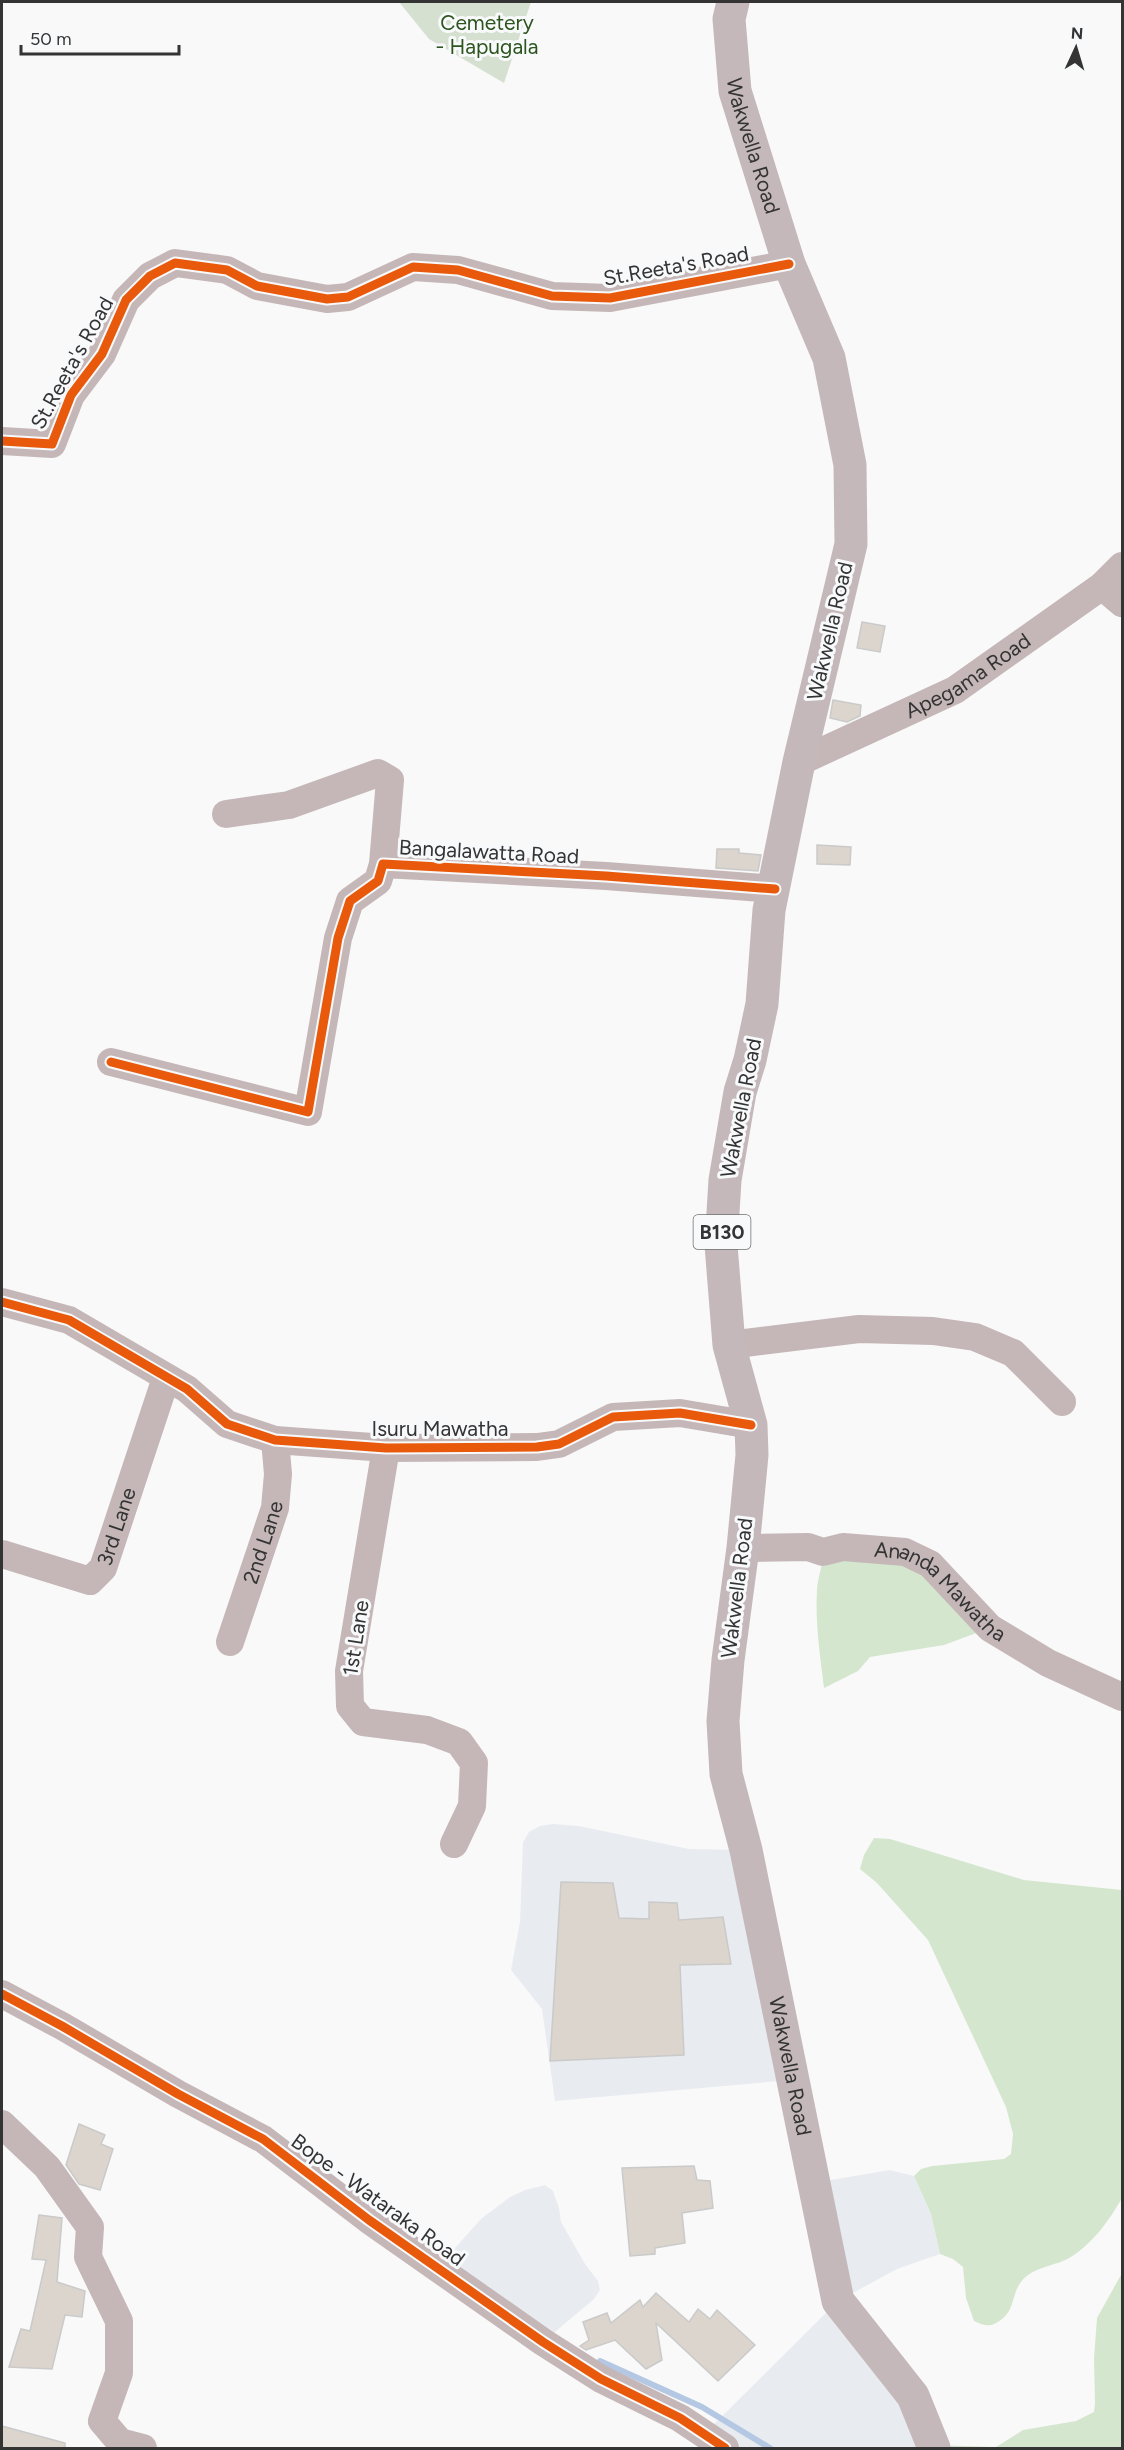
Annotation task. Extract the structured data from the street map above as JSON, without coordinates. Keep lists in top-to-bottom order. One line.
{"streets":{"main road":["Wakwella Road","B130"],"street":["St.Reeta's Road","Apegama Road","Bangalawatta Road","Isuru Mawatha","3rd Lane","2nd Lane","Ananda Mawatha","1st Lane","Bope - Wataraka Road"]},"crossings":[["Wakwella Road","St.Reeta's Road"],["Wakwella Road","Apegama Road"],["Wakwella Road","Bangalawatta Road"],["Wakwella Road","Isuru Mawatha"],["Wakwella Road","Ananda Mawatha"],["Isuru Mawatha","3rd Lane"],["Isuru Mawatha","2nd Lane"],["Isuru Mawatha","1st Lane"]],"parks":["Cemetery - Hapugala"],"scale_bar":"50 m","north":"top"}
